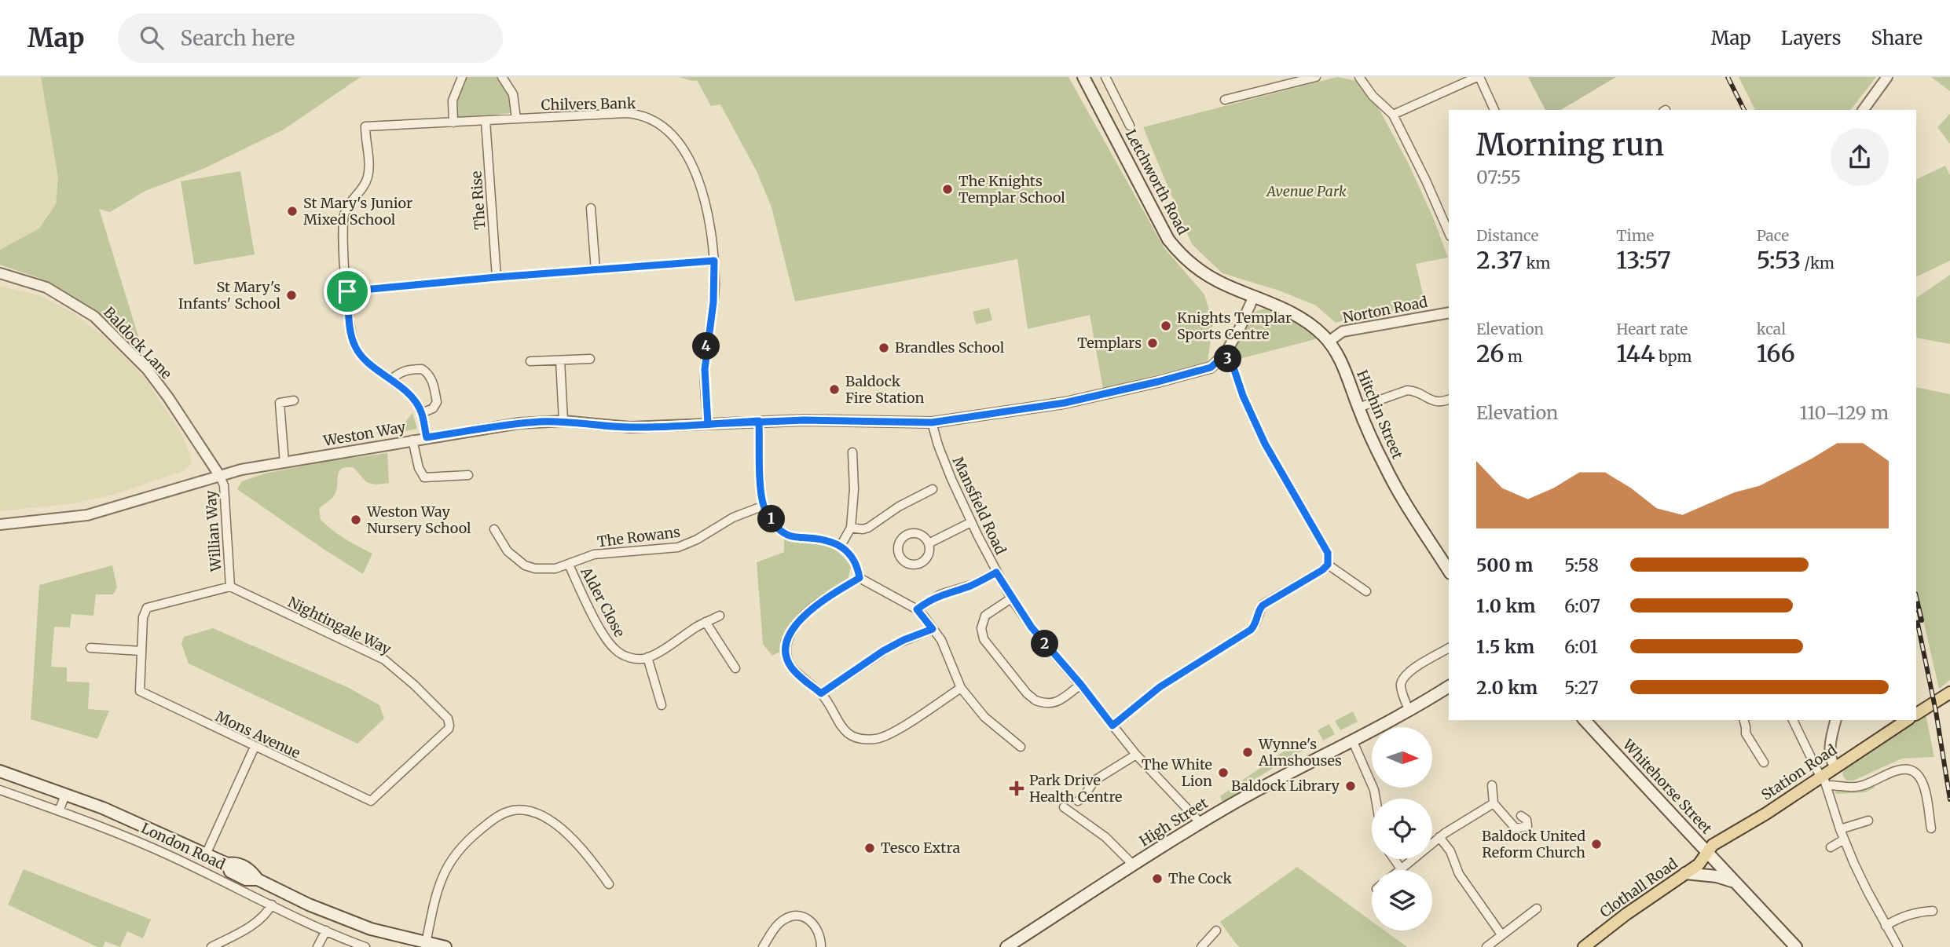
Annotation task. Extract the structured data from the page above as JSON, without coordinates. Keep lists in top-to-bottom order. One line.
{"streets":{"main road":["Letchworth Road","Hitchin Street","Station Road","Whitehorse Street","High Street","London Road","Clothall Road"],"street":["Chilvers Bank","The Rise","Norton Road","Baldock Lane","Weston Way","Mansfield Road","Willian Way","The Rowans","Alder Close","Nightingale Way","Mons Avenue"]},"crossings":[["Chilvers Bank","The Rise"],["Chilvers Bank","Weston Way"],["Letchworth Road","Hitchin Street"],["Letchworth Road","Weston Way"],["Norton Road","Hitchin Street"],["Baldock Lane","Weston Way"],["Baldock Lane","Willian Way"],["Hitchin Street","Weston Way"],["Weston Way","Mansfield Road"],["Weston Way","Willian Way"],["Mansfield Road","High Street"],["Willian Way","Nightingale Way"],["The Rowans","Alder Close"],["Nightingale Way","Mons Avenue"],["Station Road","Whitehorse Street"],["Station Road","Clothall Road"],["Whitehorse Street","Clothall Road"]],"parks":["Avenue Park"],"places":{"other":["The Knights Templar School","St Mary's Junior Mixed School","St Mary's Infants' School","Knights Templar Sports Centre","Templars","Brandles School","Baldock Fire Station","Weston Way Nursery School","Wynne's Almshouses","The White Lion","Baldock Library","Baldock United Reform Church","Tesco Extra","The Cock"],"health":["Park Drive Health Centre"]},"north":"right","page":{"header":"Map","search":"Search here","nav":["Map","Layers","Share"],"heading":["Morning run","07:55"],"stats":[["Distance","2.37 km"],["Time","13:57"],["Pace","5:53 /km"],["Elevation","26 m"],["Heart rate","144 bpm"],["kcal","166"]],"pins":["4","3","1","2"],"chart":["Elevation","110–129 m"],"list":[{"name":"500 m","note":"5:58"},{"name":"1.0 km","note":"6:07"},{"name":"1.5 km","note":"6:01"},{"name":"2.0 km","note":"5:27"}]}}
